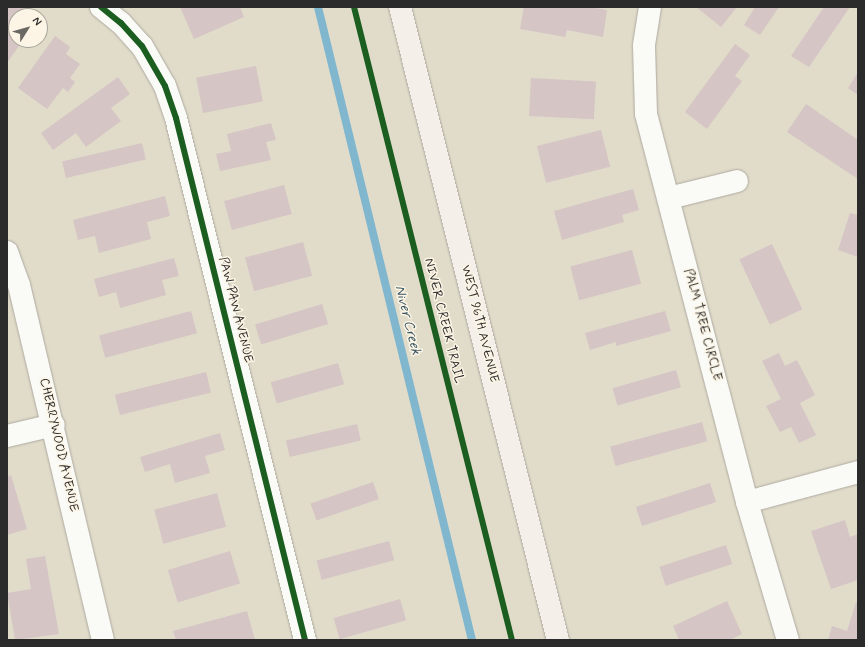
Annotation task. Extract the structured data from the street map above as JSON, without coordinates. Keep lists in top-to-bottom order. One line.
{"streets":{"street":["PAW PAW AVENUE","WEST 96TH AVENUE","PALM TREE CIRCLE","CHERRYWOOD AVENUE"],"cycle path":["NIVER CREEK TRAIL"]},"water":["Niver Creek"],"north":"top right"}
